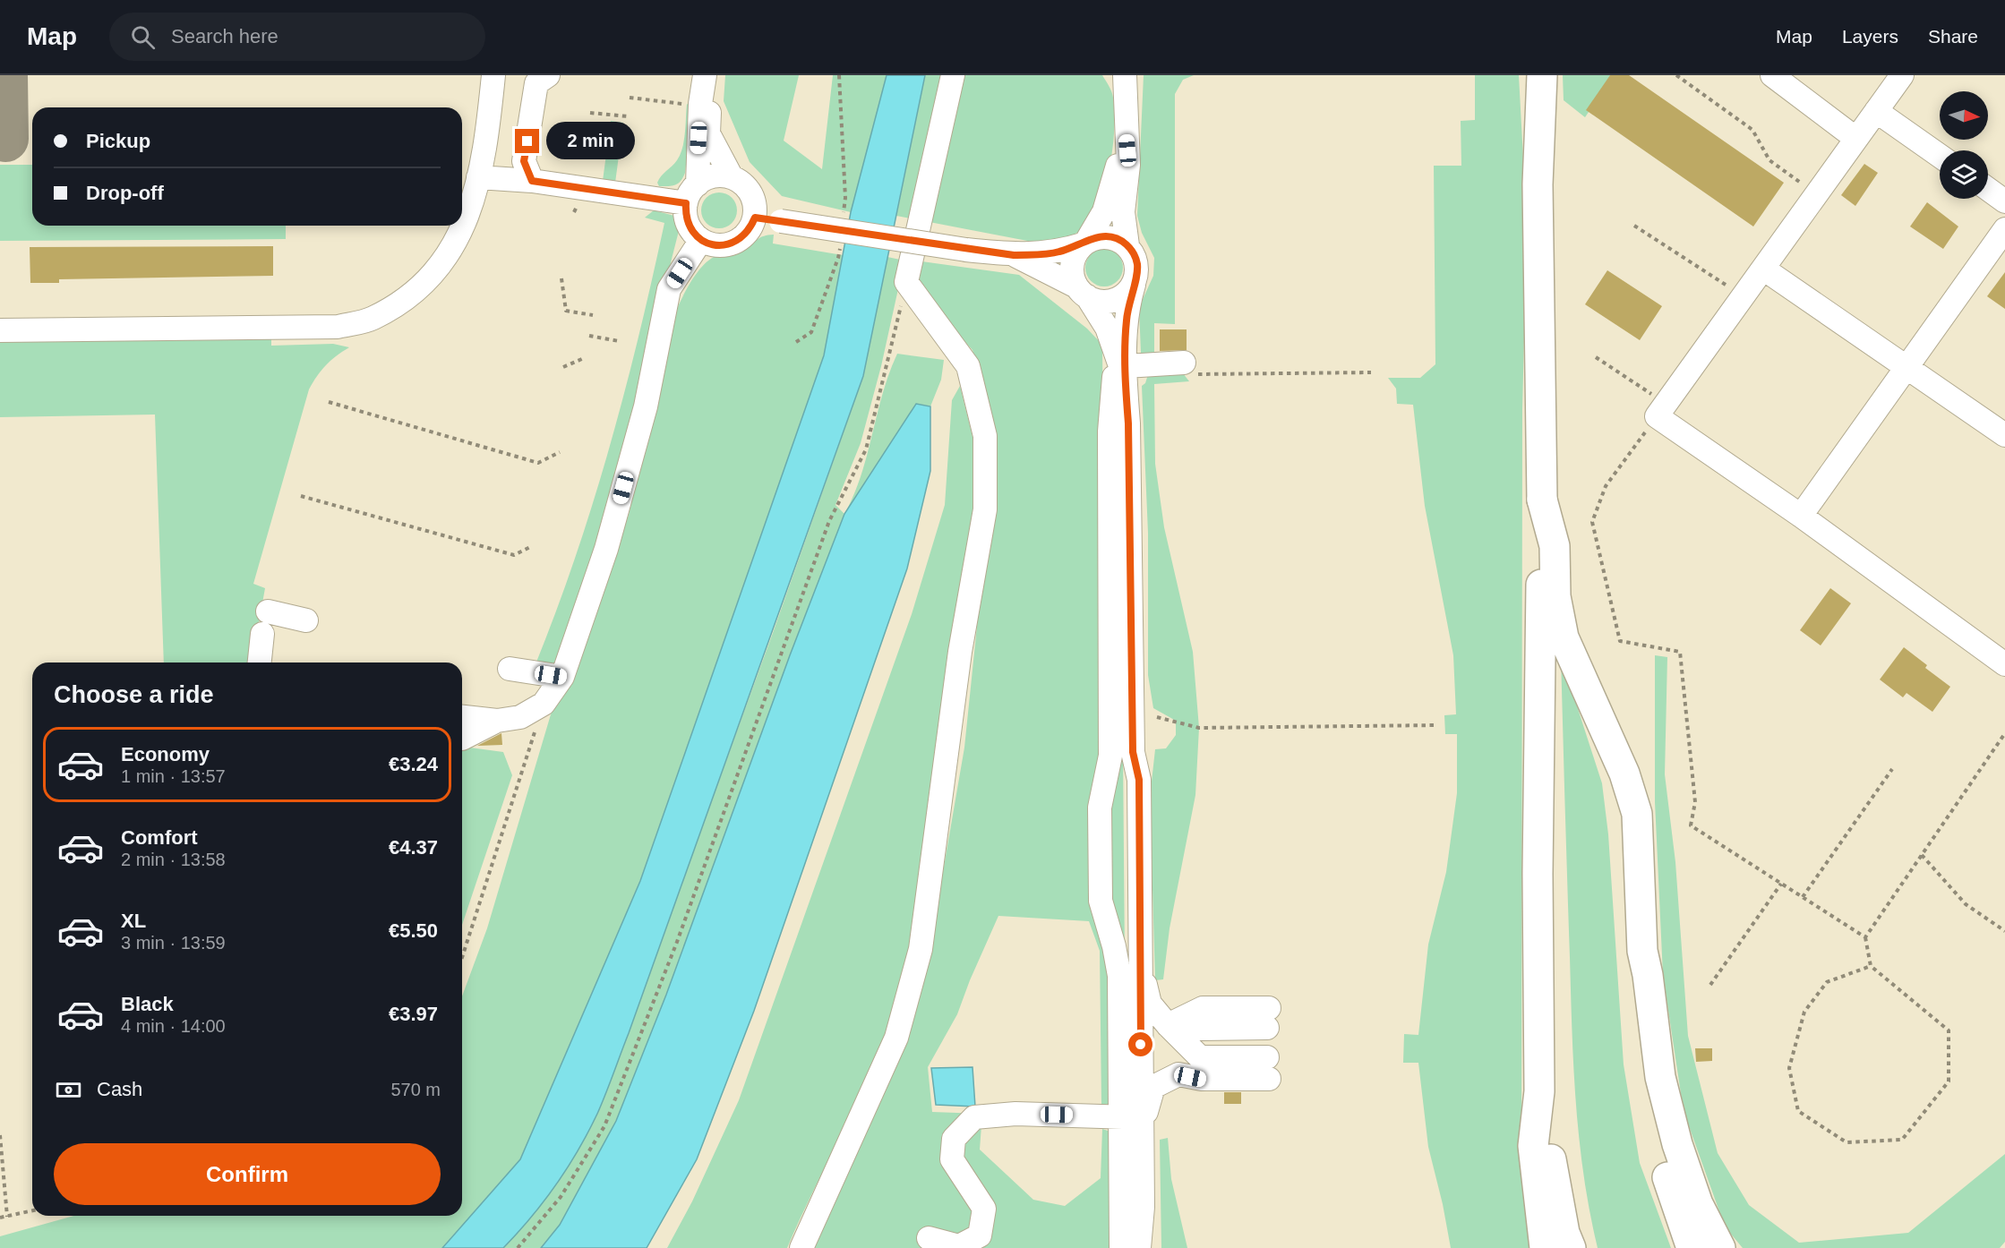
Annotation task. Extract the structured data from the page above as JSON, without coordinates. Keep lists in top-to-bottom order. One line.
{"north":"right","page":{"header":"Map","search":"Search here","nav":["Map","Layers","Share"],"banner":["Pickup","Drop-off"],"bubble":"2 min","heading":"Choose a ride","list":[{"name":"Economy","note":"1 min · 13:57","value":"€3.24"},{"name":"Comfort","note":"2 min · 13:58","value":"€4.37"},{"name":"XL","note":"3 min · 13:59","value":"€5.50"},{"name":"Black","note":"4 min · 14:00","value":"€3.97"}],"pay":["Cash","570 m"],"buttons":"Confirm"}}
